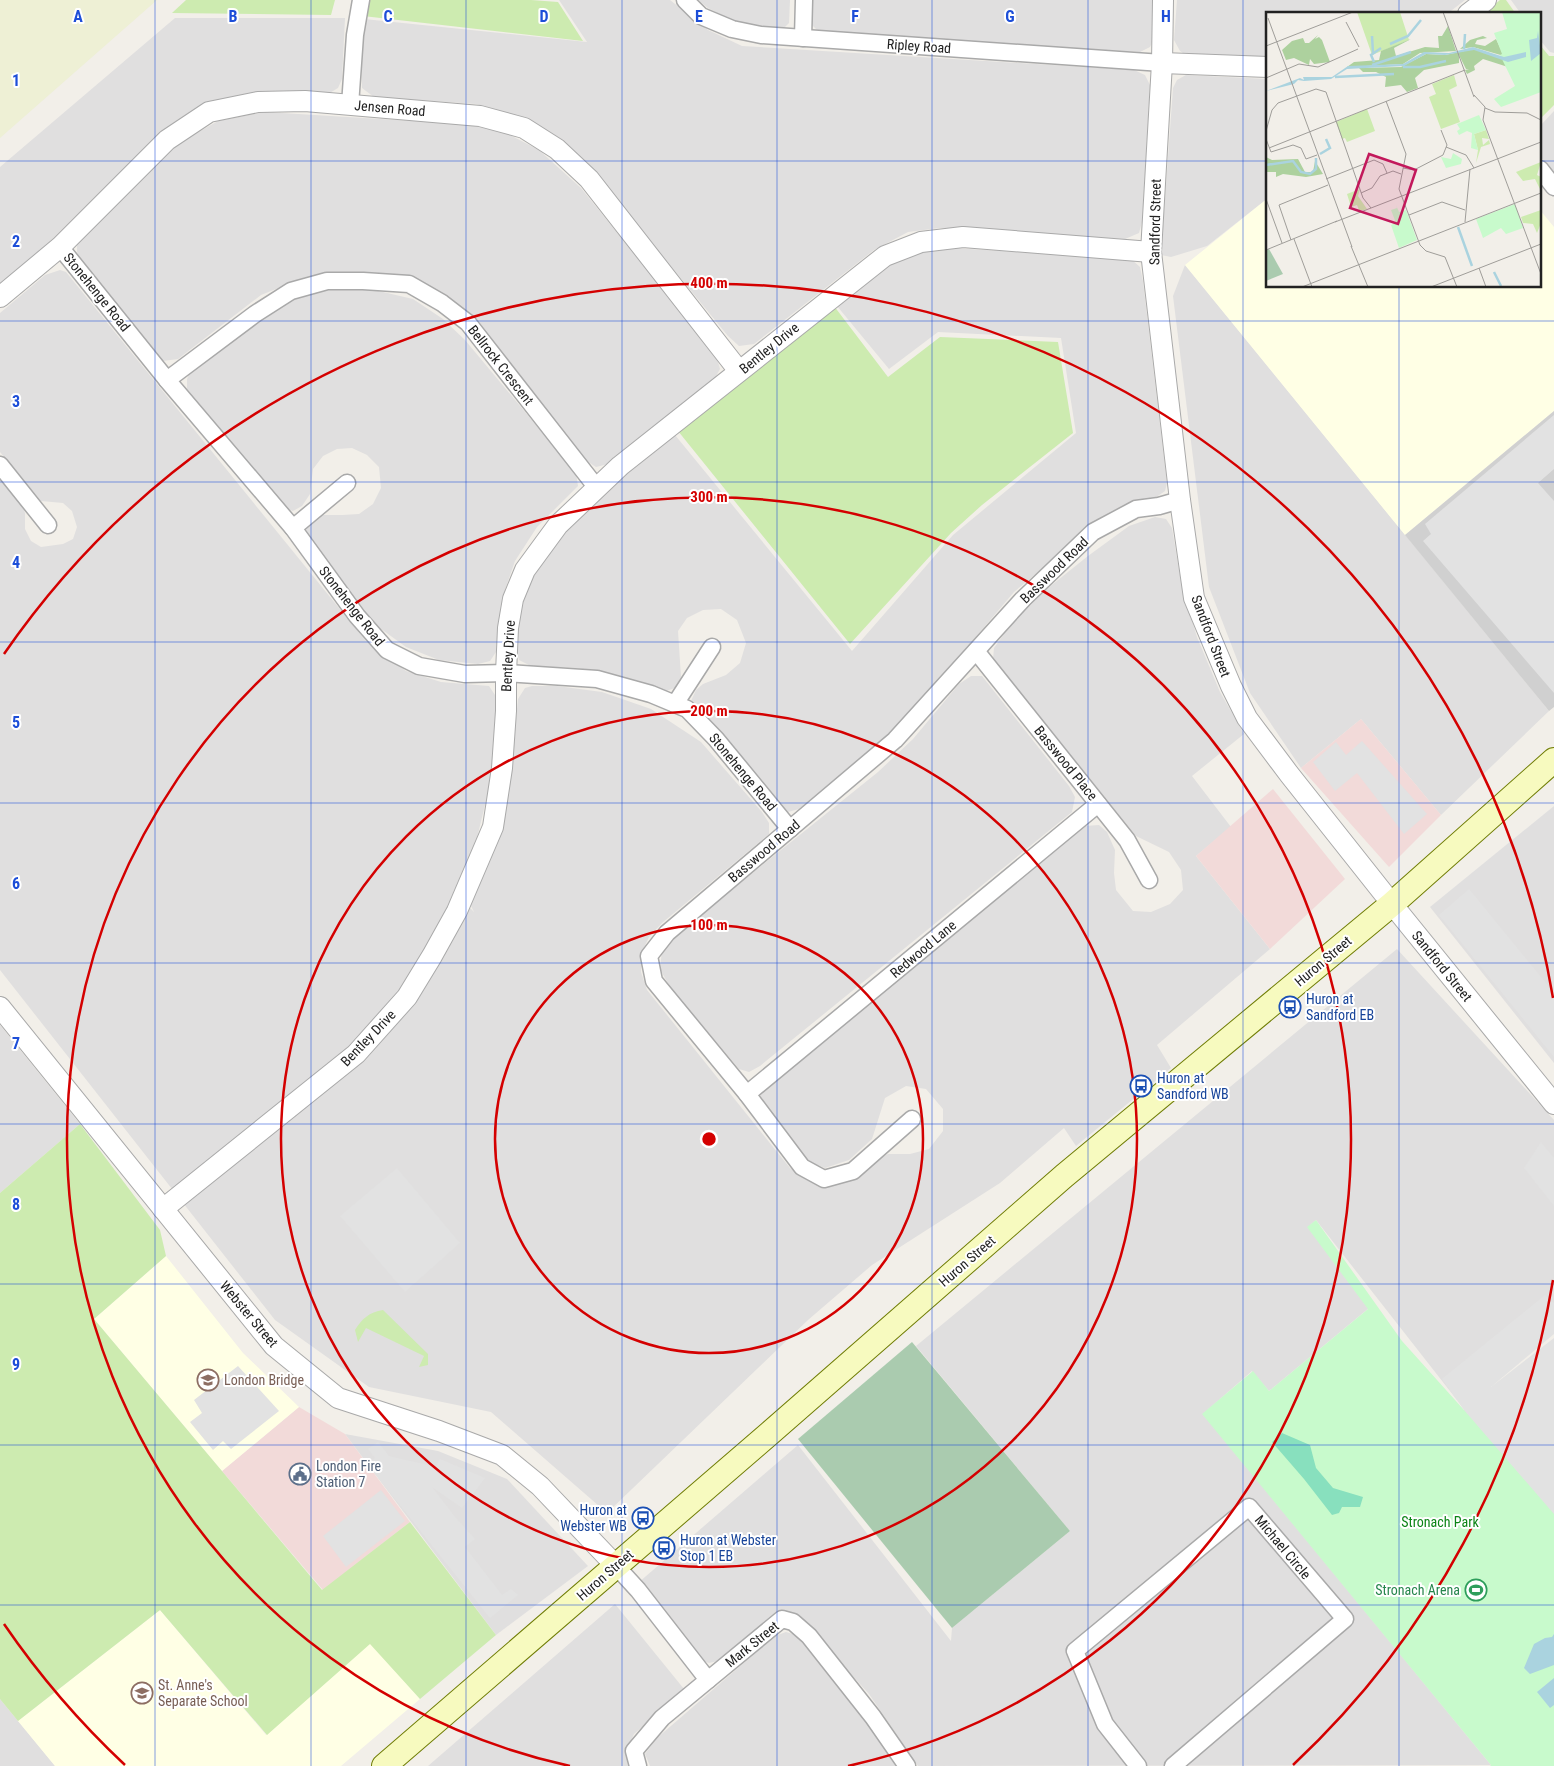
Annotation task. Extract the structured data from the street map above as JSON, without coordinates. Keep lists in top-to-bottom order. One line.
{"streets":{"main road":["Huron Street"],"street":["Ripley Road","Jensen Road","Sandford Street","Stonehenge Road","Bentley Drive","Bellrock Crescent","Basswood Road","Basswood Place","Redwood Lane","Webster Street","Michael Circle","Mark Street"]},"crossings":[["Ripley Road","Sandford Street"],["Jensen Road","Stonehenge Road"],["Jensen Road","Bentley Drive"],["Sandford Street","Bentley Drive"],["Sandford Street","Basswood Road"],["Sandford Street","Huron Street"],["Stonehenge Road","Bentley Drive"],["Stonehenge Road","Bellrock Crescent"],["Stonehenge Road","Basswood Road"],["Bentley Drive","Bellrock Crescent"],["Bentley Drive","Webster Street"],["Basswood Road","Basswood Place"],["Basswood Road","Redwood Lane"],["Basswood Place","Redwood Lane"],["Huron Street","Webster Street"]],"parks":["Stronach Park"],"places":{"bus stop":["Huron at Sandford EB","Huron at Sandford WB","Huron at Webster WB","Huron at Webster Stop 1 EB"],"school or university":["London Bridge","St. Anne's Separate School"],"public building":["London Fire Station 7"],"sports":["Stronach Arena"]},"grid":{"columns":["A","B","C","D","E","F","G","H"],"rows":["1","2","3","4","5","6","7","8","9"]},"rings":["400 m","300 m","200 m","100 m"]}
